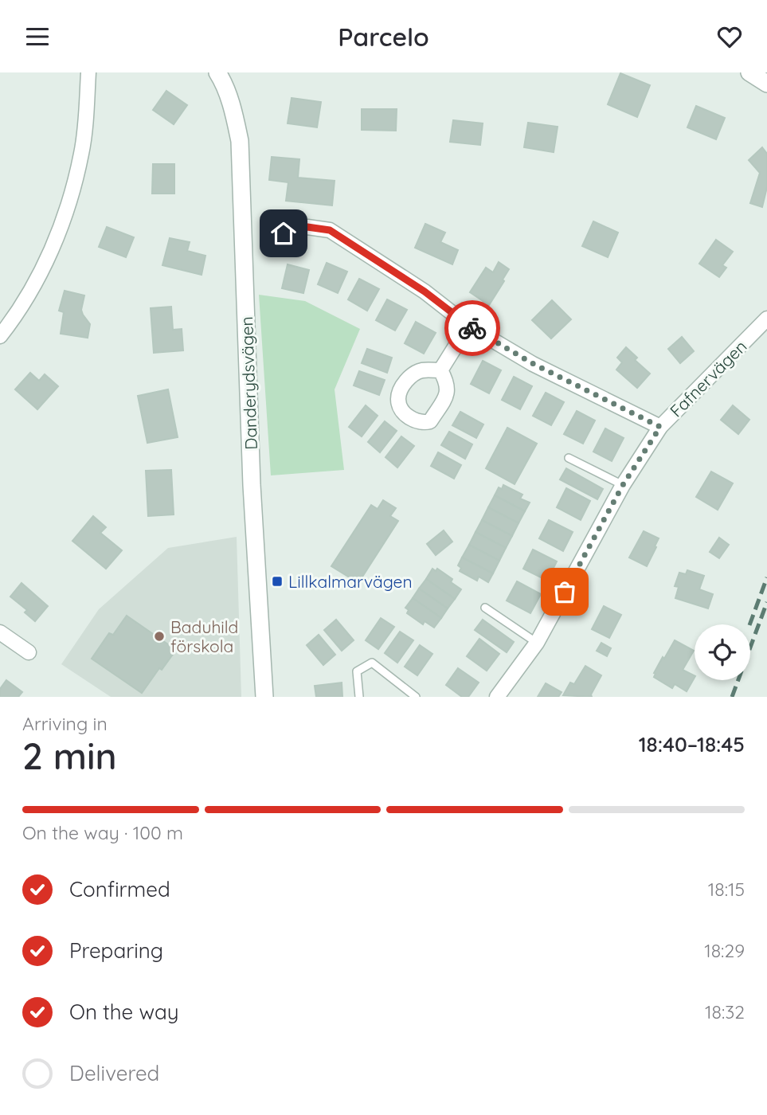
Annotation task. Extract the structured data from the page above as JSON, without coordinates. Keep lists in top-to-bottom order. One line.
{"streets":{"street":["Fafnervägen","Danderydsvägen"]},"places":{"transit":["Lillkalmarvägen"],"other":["Baduhild förskola"]},"page":{"header":"Parcelo","heading":["2 min","Arriving in","18:40–18:45"],"bar":"On the way · 100 m","list":[["Confirmed","18:15"],["Preparing","18:29"],["On the way","18:32"],"Delivered"]}}
